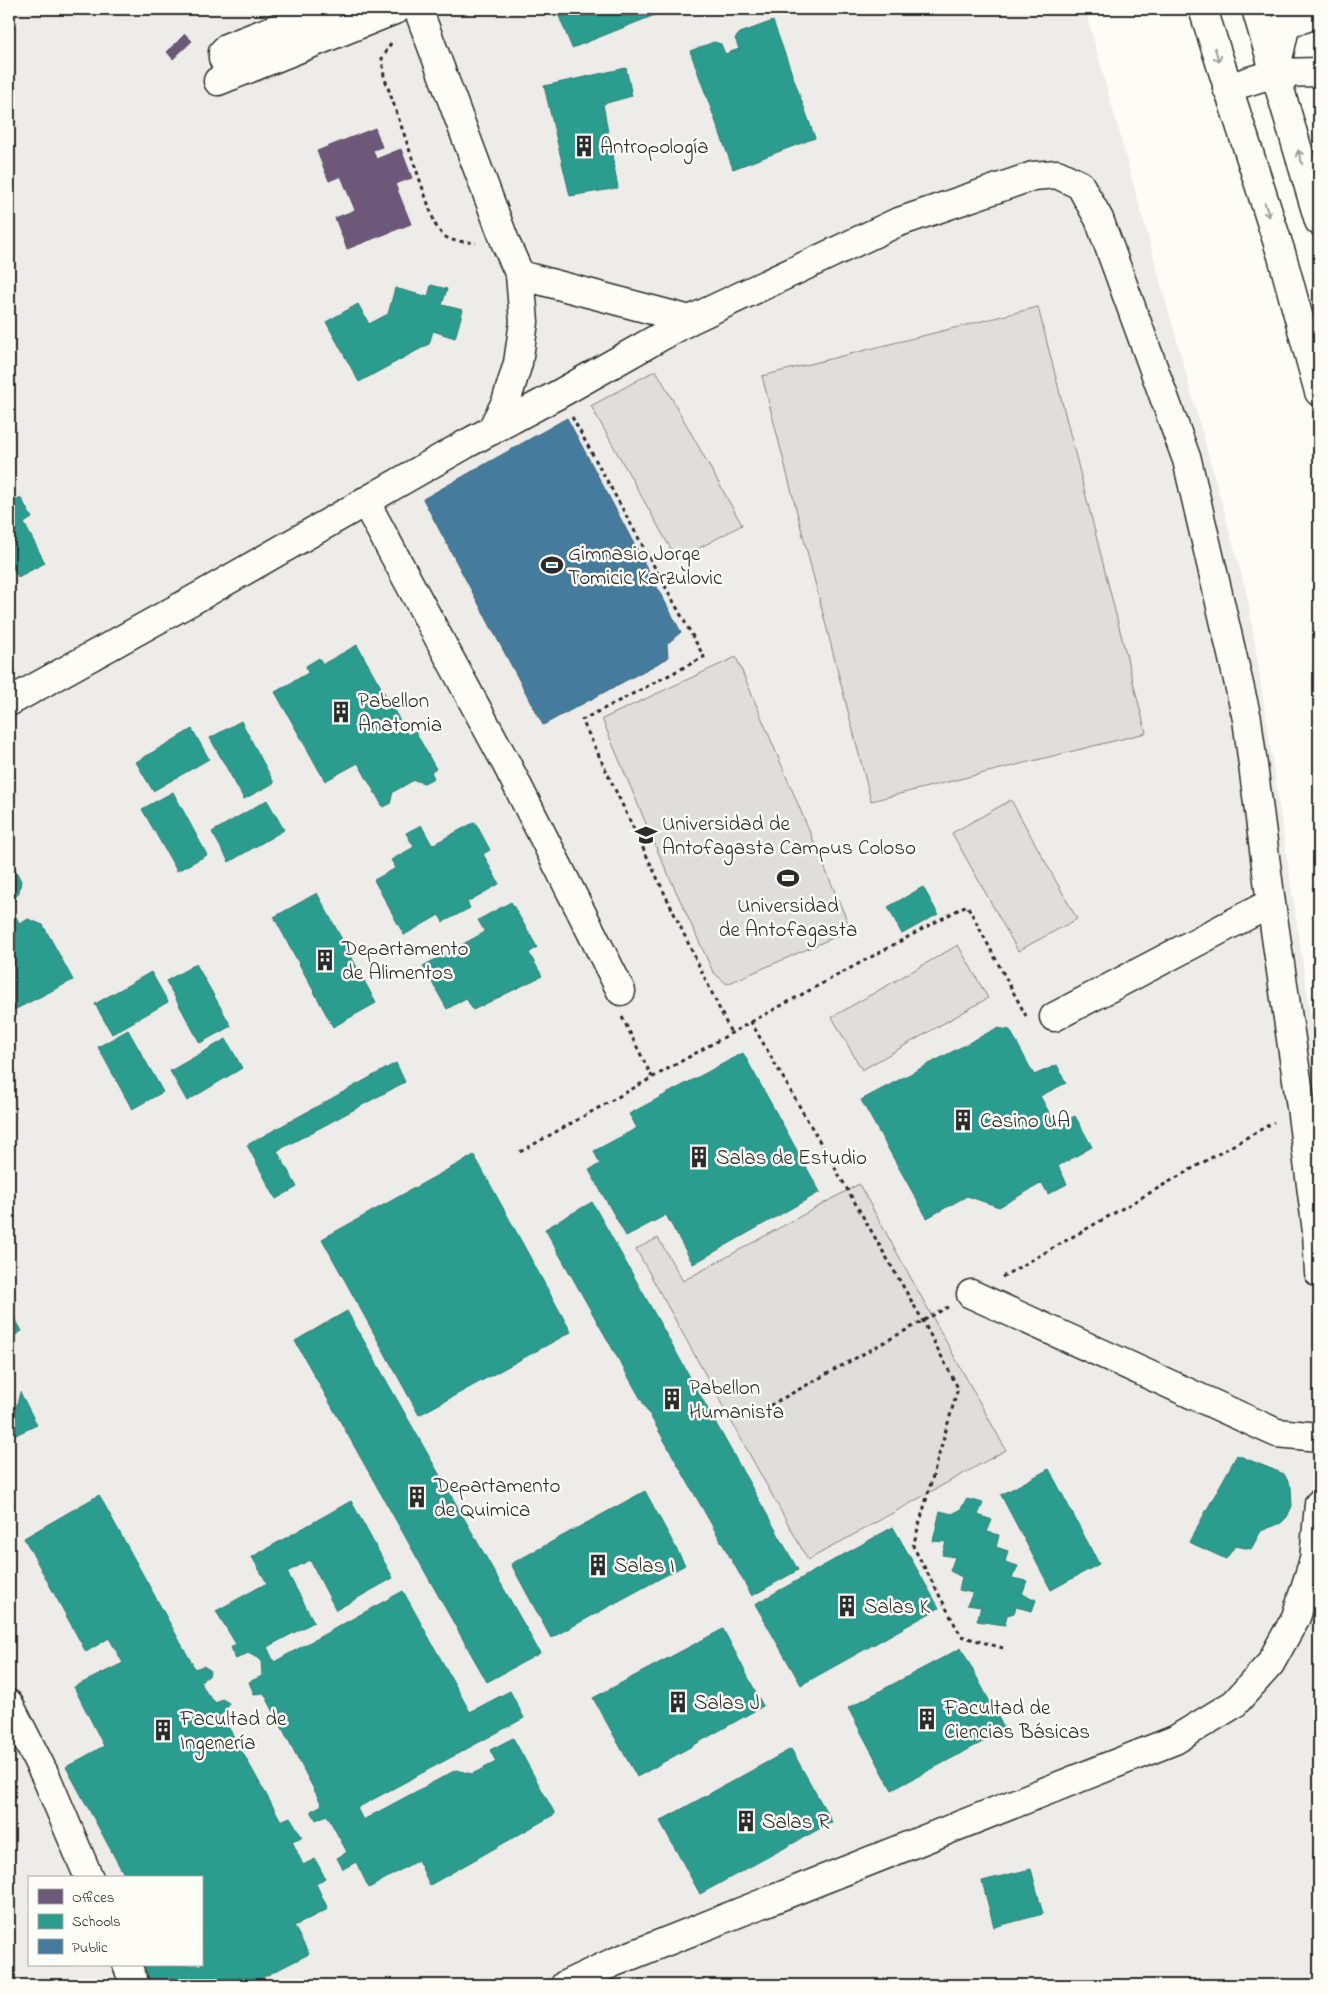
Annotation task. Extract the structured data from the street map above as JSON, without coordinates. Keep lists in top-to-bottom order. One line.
{"places":{"building":["Antropología","Pabellon Anatomia","Departamento de Alimentos","Casino UA","Salas de Estudio","Pabellon Humanista","Departamento de Quimica","Salas I","Salas K","Salas J","Facultad de Ciencias Básicas","Facultad de Ingenería","Salas R"],"sports":["Gimnasio Jorge Tomicic Karzulovic","Universidad de Antofagasta"],"school or university":["Universidad de Antofagasta Campus Coloso"]},"legend":["Offices","Schools","Public"]}
